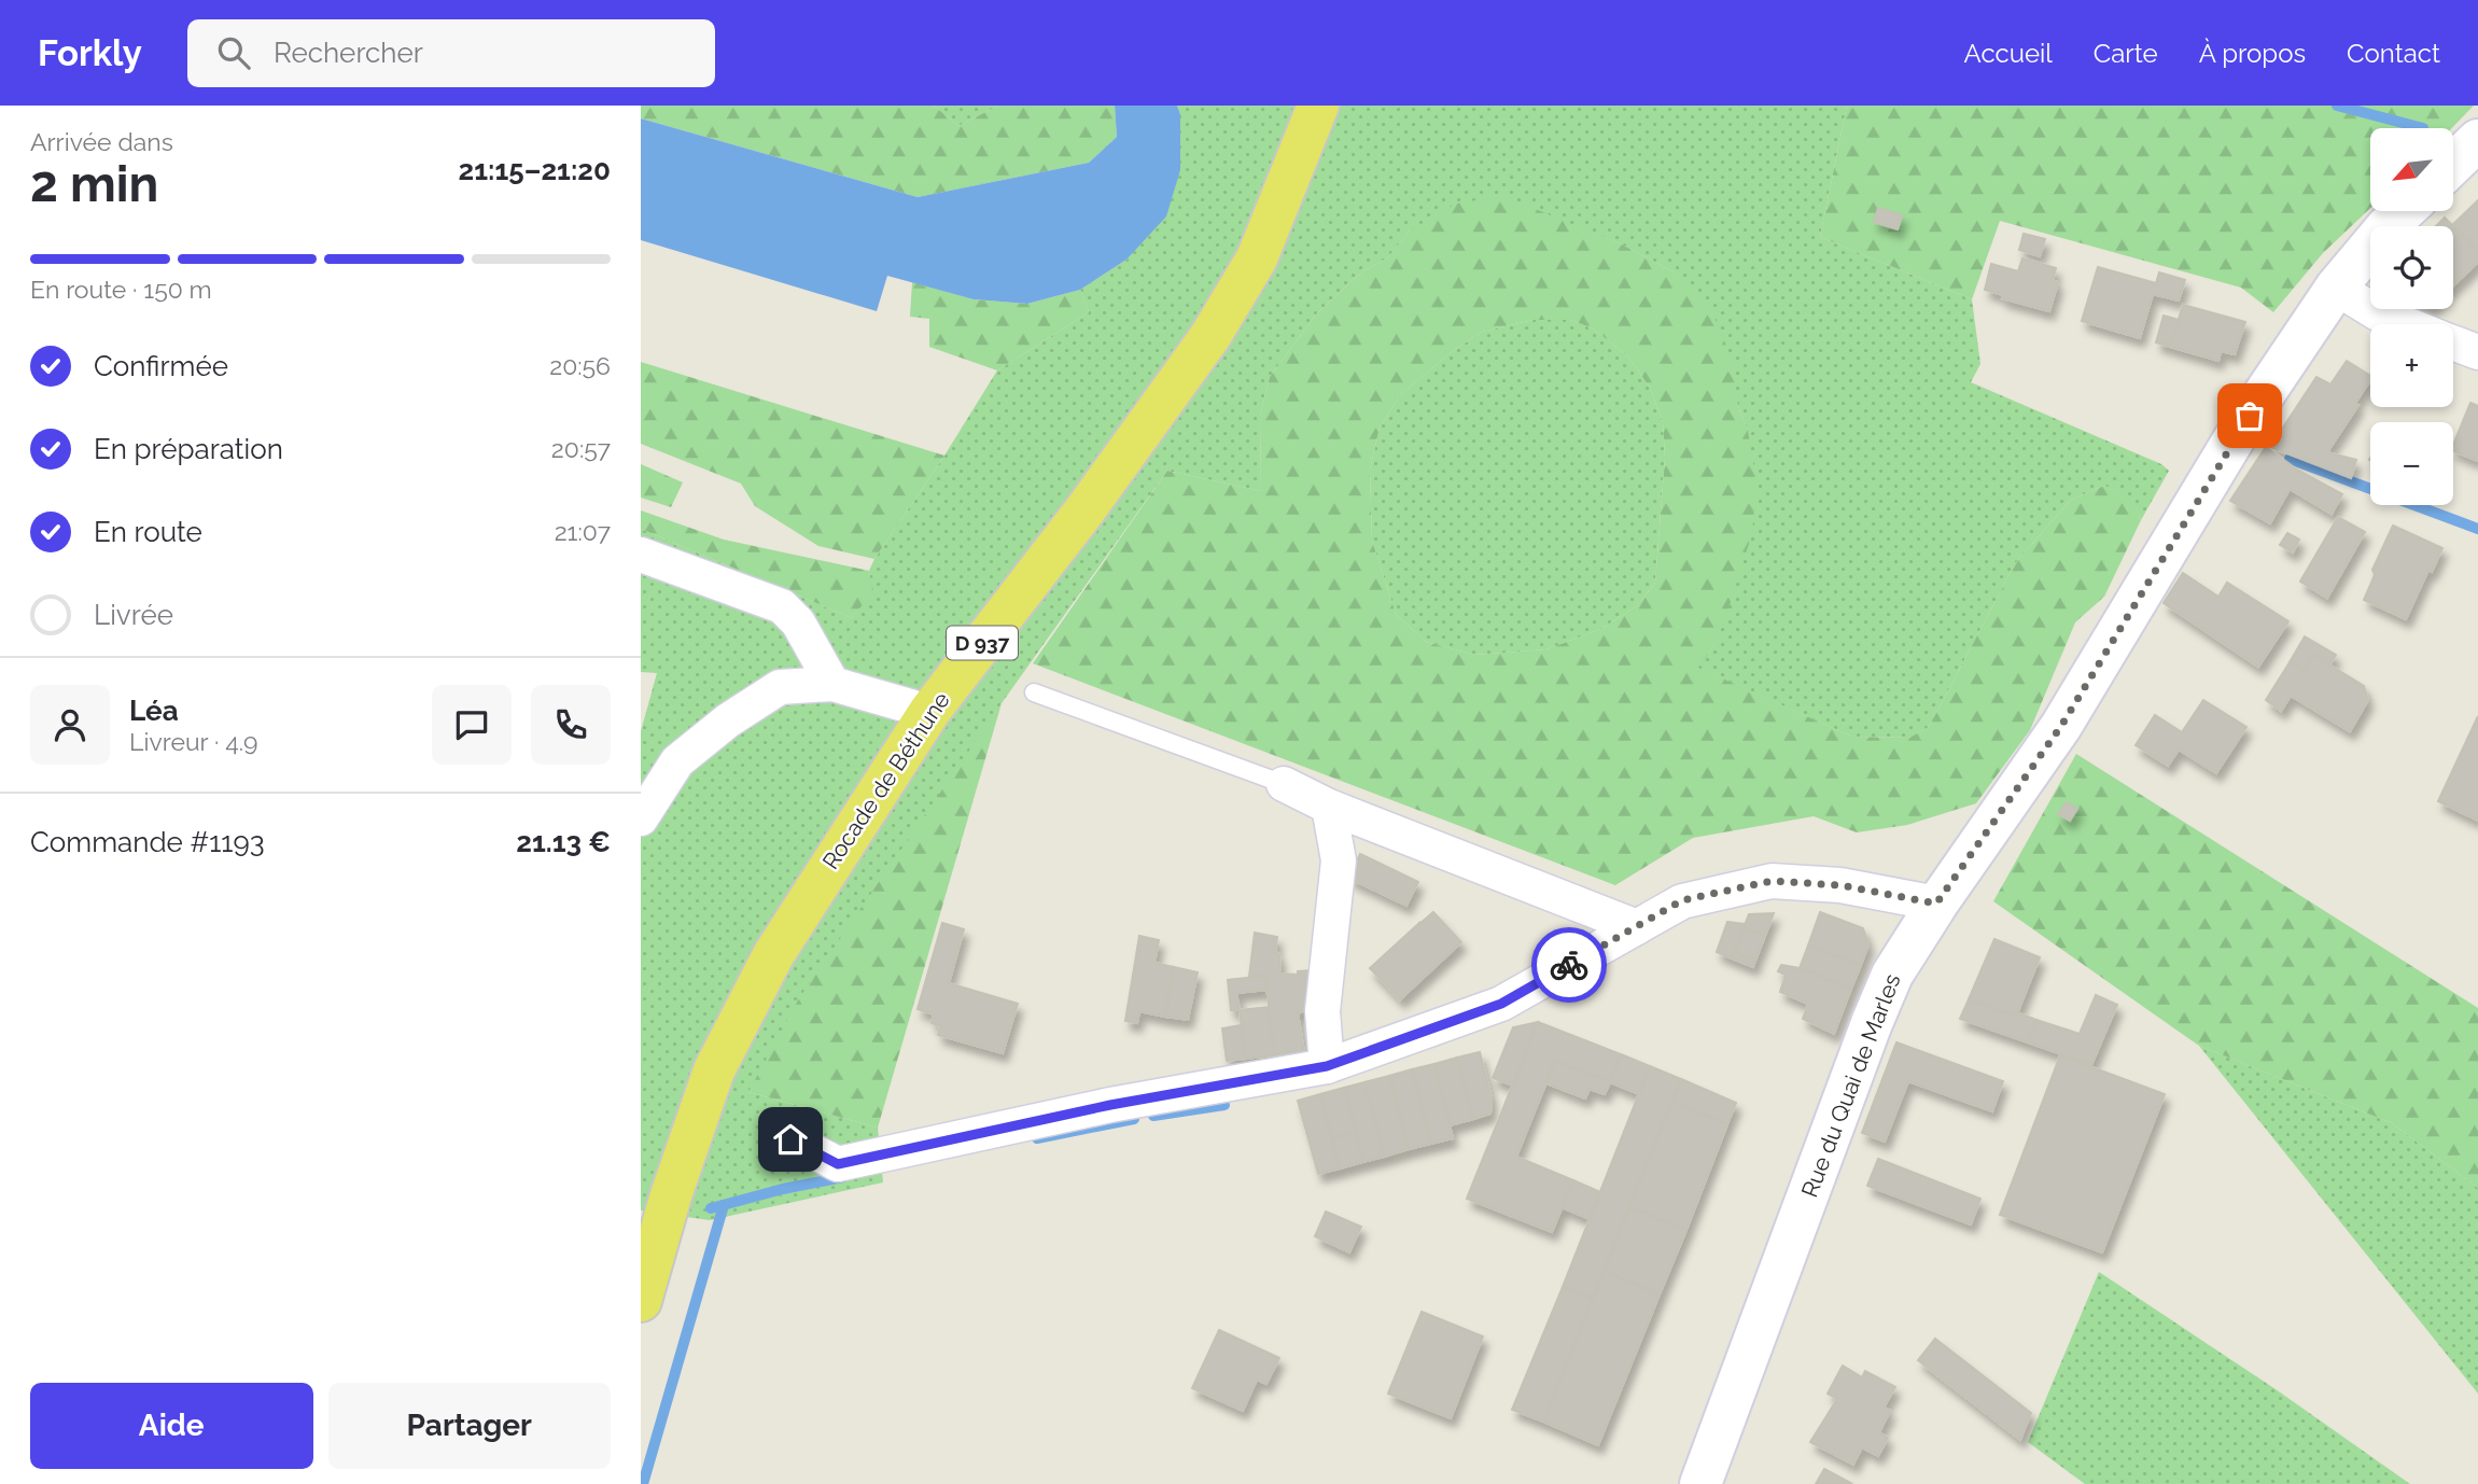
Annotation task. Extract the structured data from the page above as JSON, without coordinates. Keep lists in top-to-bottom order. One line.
{"streets":{"main road":["D 937","Rocade de Béthune"],"street":["Rue du Quai de Marles"]},"north":"bottom left","page":{"header":"Forkly","search":"Rechercher","nav":["Accueil","Carte","À propos","Contact"],"heading":["2 min","Arrivée dans","21:15–21:20"],"panel":["Léa","Livreur · 4.9","Commande #1193","21.13 €"],"map_buttons":["+","−"],"bar":"En route · 150 m","list":[["Confirmée","20:56"],["En préparation","20:57"],["En route","21:07"],"Livrée"],"buttons":["Aide","Partager"]}}
